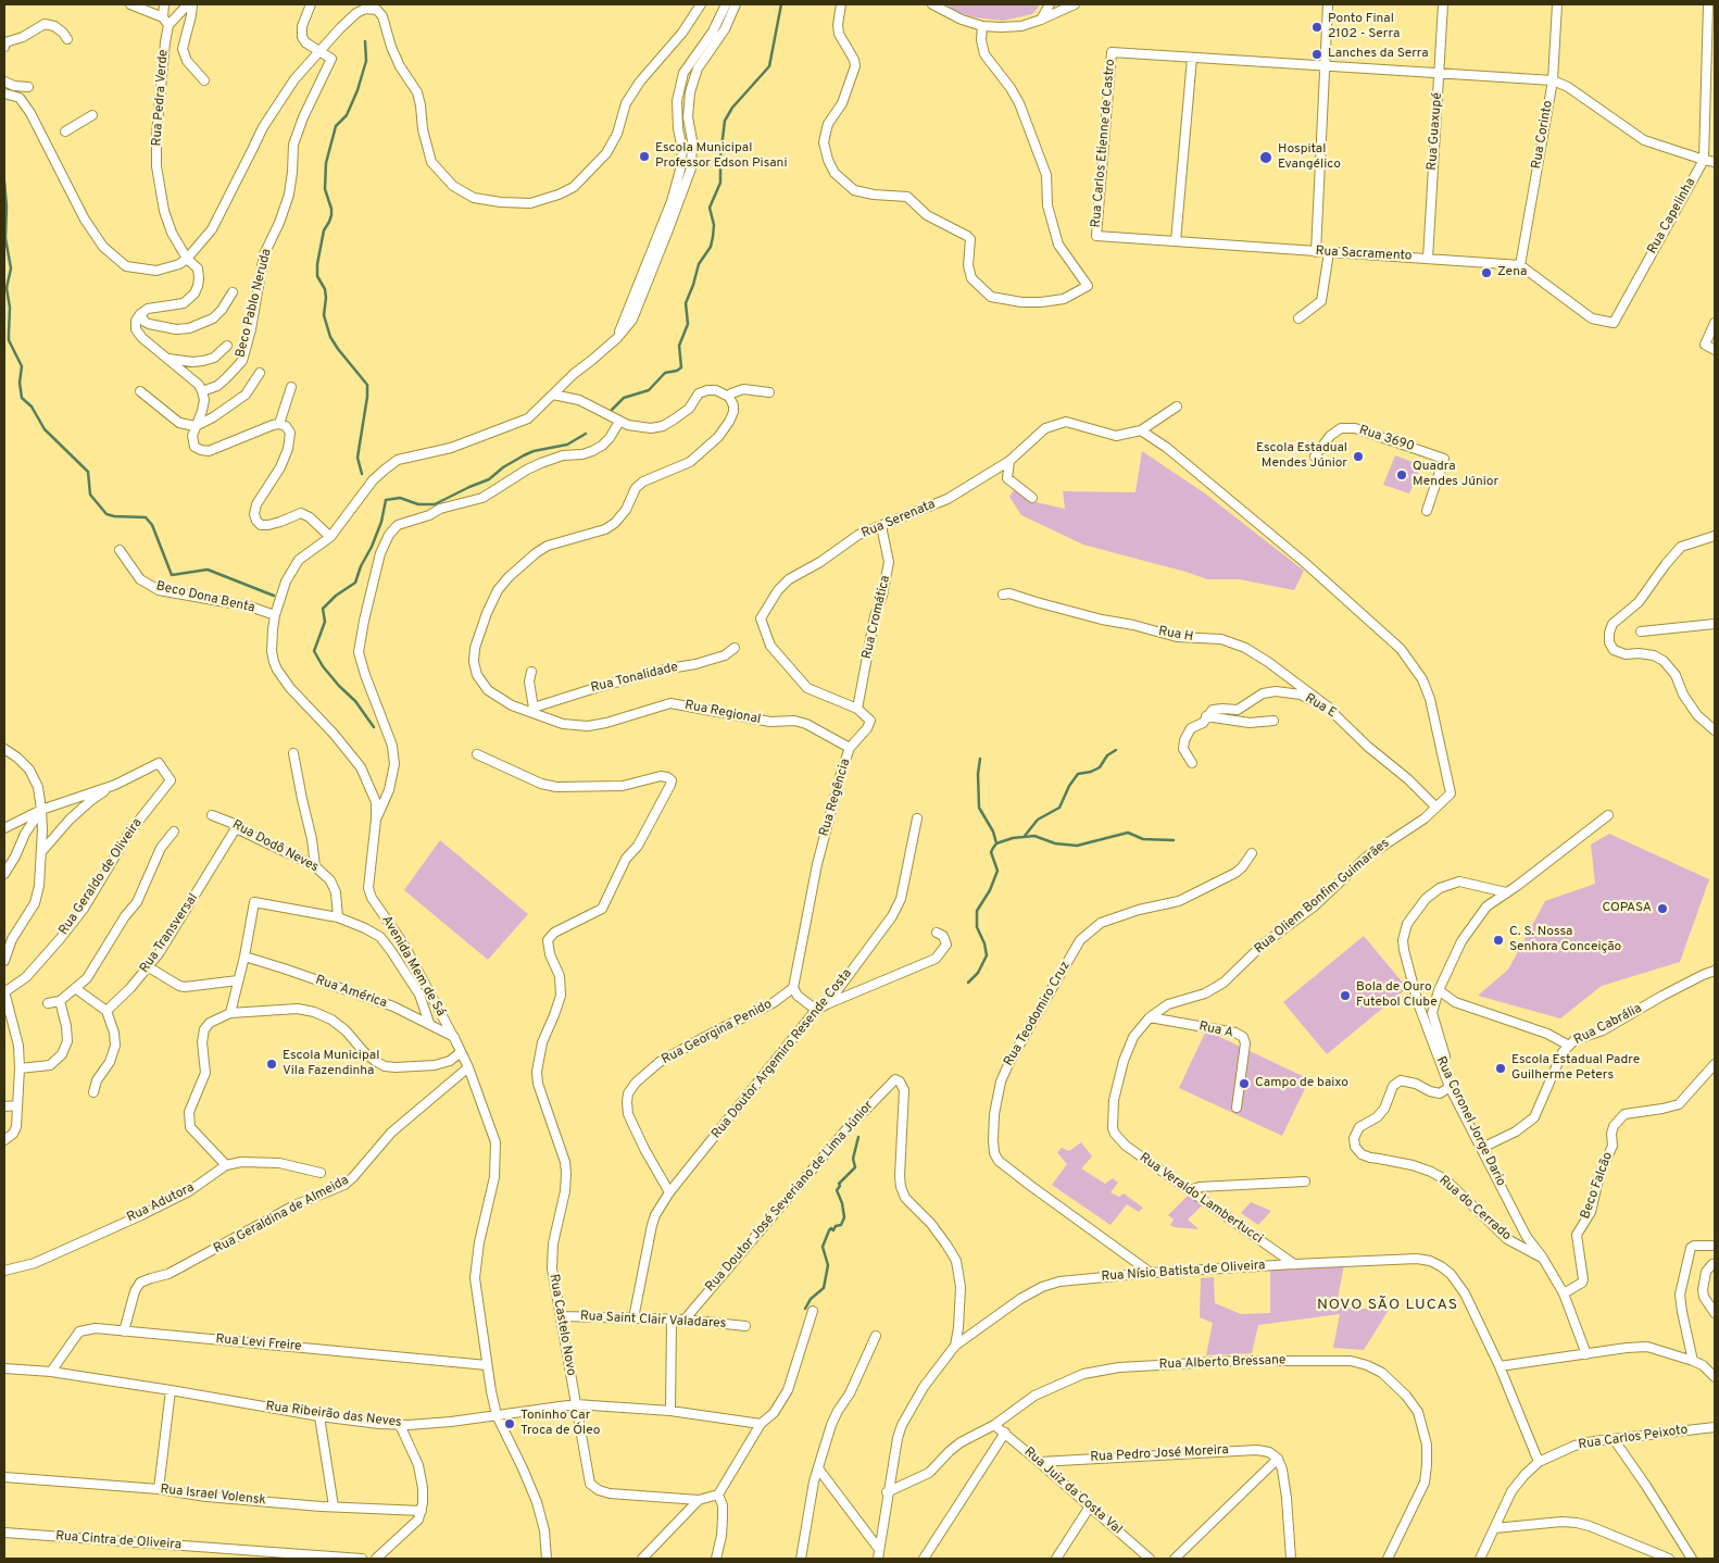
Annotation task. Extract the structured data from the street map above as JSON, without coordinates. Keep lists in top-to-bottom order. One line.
{"streets":{"street":["Rua Pedra Verde","Rua Guaxupé","Rua Corinto","Rua Carlos Etienne de Castro","Rua Capelinha","Rua Sacramento","Beco Pablo Neruda","Rua 3690","Rua Serenata","Beco Dona Benta","Rua Cromática","Rua H","Rua Tonalidade","Rua E","Rua Regional","Rua Regência","Rua Dodô Neves","Rua Geraldo de Oliveira","Rua Oliem Bonfim Guimarães","Rua Transversal","Avenida Mem de Sá","Rua América","Rua Teodomiro Cruz","Rua Cabrália","Rua A","Rua Georgina Penido","Rua Doutor Argemiro Resende Costa","Rua Coronel Jorge Dario","Beco Falcão","Rua Doutor José Severiano de Lima Júnior","Rua Veraldo Lambertucci","Rua Adutora","Rua do Cerrado","Rua Geraldina de Almeida","Rua Nísio Batista de Oliveira","Rua Saint Clair Valadares","Rua Castelo Novo","Rua Levi Freire","Rua Alberto Bressane","Rua Ribeirão das Neves","Rua Carlos Peixoto","Rua Pedro José Moreira","Rua Juiz da Costa Val","Rua Israel Volensk","Rua Cintra de Oliveira"]},"crossings":[["Rua Guaxupé","Rua Sacramento"],["Rua Corinto","Rua Capelinha"],["Rua Corinto","Rua Sacramento"],["Rua Carlos Etienne de Castro","Rua Sacramento"],["Rua Capelinha","Rua Sacramento"],["Rua Serenata","Rua Cromática"],["Rua Serenata","Rua Regência"],["Rua Serenata","Rua Oliem Bonfim Guimarães"],["Rua Cromática","Rua Regência"],["Rua H","Rua E"],["Rua Tonalidade","Rua Regional"],["Rua E","Rua Oliem Bonfim Guimarães"],["Rua Regional","Rua Regência"],["Rua Regência","Rua Georgina Penido"],["Rua Dodô Neves","Rua Transversal"],["Rua Oliem Bonfim Guimarães","Rua A"],["Rua Oliem Bonfim Guimarães","Rua Veraldo Lambertucci"],["Avenida Mem de Sá","Rua América"],["Avenida Mem de Sá","Rua Geraldina de Almeida"],["Avenida Mem de Sá","Rua Levi Freire"],["Avenida Mem de Sá","Rua Ribeirão das Neves"],["Rua Teodomiro Cruz","Rua Nísio Batista de Oliveira"],["Rua Cabrália","Rua Coronel Jorge Dario"],["Rua Georgina Penido","Rua Doutor Argemiro Resende Costa"],["Rua Doutor Argemiro Resende Costa","Rua Saint Clair Valadares"],["Rua Coronel Jorge Dario","Beco Falcão"],["Rua Coronel Jorge Dario","Rua do Cerrado"],["Rua Doutor José Severiano de Lima Júnior","Rua Nísio Batista de Oliveira"],["Rua Doutor José Severiano de Lima Júnior","Rua Saint Clair Valadares"],["Rua Veraldo Lambertucci","Rua Nísio Batista de Oliveira"],["Rua Geraldina de Almeida","Rua Levi Freire"],["Rua Nísio Batista de Oliveira","Rua Alberto Bressane"],["Rua Nísio Batista de Oliveira","Rua Carlos Peixoto"],["Rua Saint Clair Valadares","Rua Castelo Novo"],["Rua Castelo Novo","Rua Ribeirão das Neves"],["Rua Levi Freire","Rua Ribeirão das Neves"],["Rua Alberto Bressane","Rua Juiz da Costa Val"],["Rua Pedro José Moreira","Rua Juiz da Costa Val"]],"districts":["NOVO SÃO LUCAS"],"places":["Ponto Final 2102 - Serra","Lanches da Serra","Escola Municipal Professor Edson Pisani","Hospital Evangélico","Zena","Escola Estadual Mendes Júnior","Quadra Mendes Júnior","COPASA","C. S. Nossa Senhora Conceição","Bola de Ouro Futebol Clube","Escola Municipal Vila Fazendinha","Escola Estadual Padre Guilherme Peters","Campo de baixo","Toninho Car Troca de Óleo"]}
